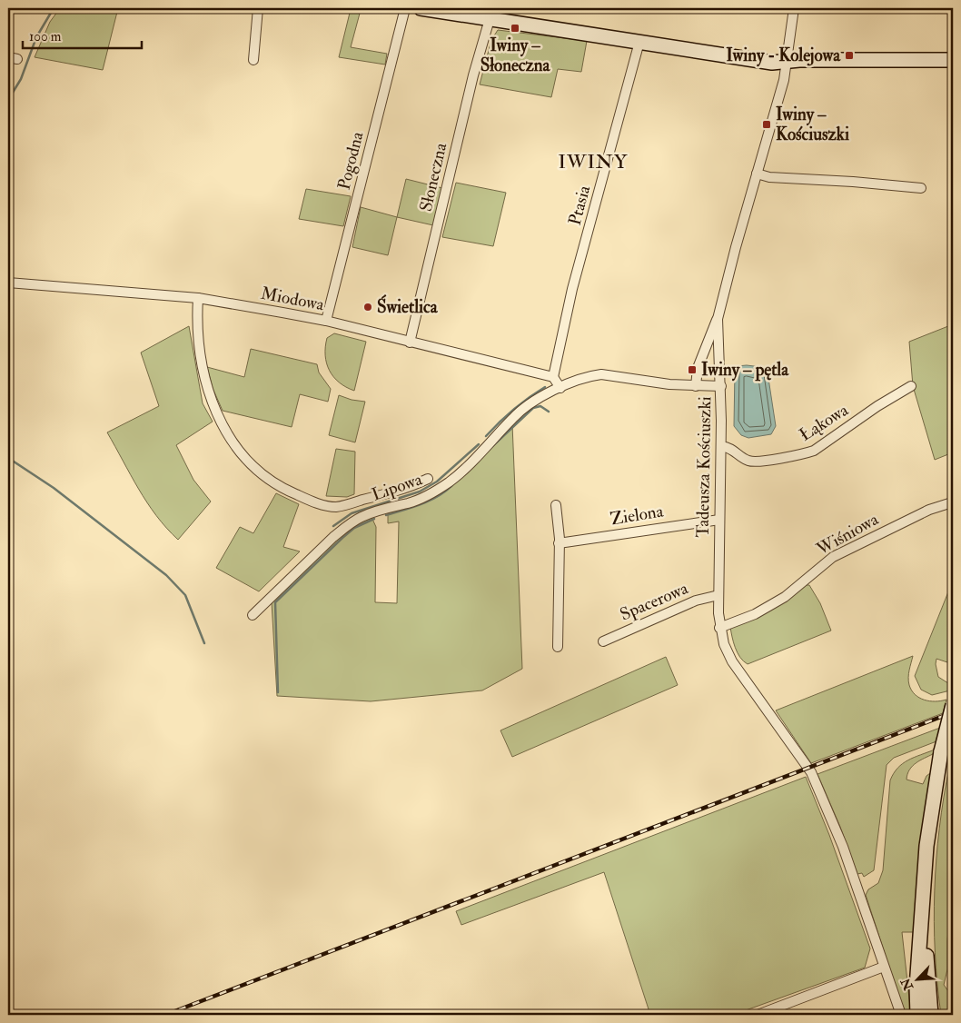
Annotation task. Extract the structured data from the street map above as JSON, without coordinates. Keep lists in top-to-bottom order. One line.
{"streets":{"street":["Pogodna","Słoneczna","Ptasia","Miodowa","Łąkowa","Tadeusza Kościuszki","Lipowa","Zielona","Wiśniowa","Spacerowa"]},"crossings":[["Pogodna","Miodowa"],["Słoneczna","Miodowa"],["Ptasia","Miodowa"],["Łąkowa","Tadeusza Kościuszki"],["Tadeusza Kościuszki","Zielona"],["Tadeusza Kościuszki","Wiśniowa"],["Tadeusza Kościuszki","Spacerowa"]],"districts":["IWINY"],"places":{"transit":["Iwiny – Słoneczna","Iwiny - Kolejowa","Iwiny – Kościuszki","Iwiny – pętla"],"other":["Świetlica"]},"scale_bar":"100 m","north":"bottom left"}
